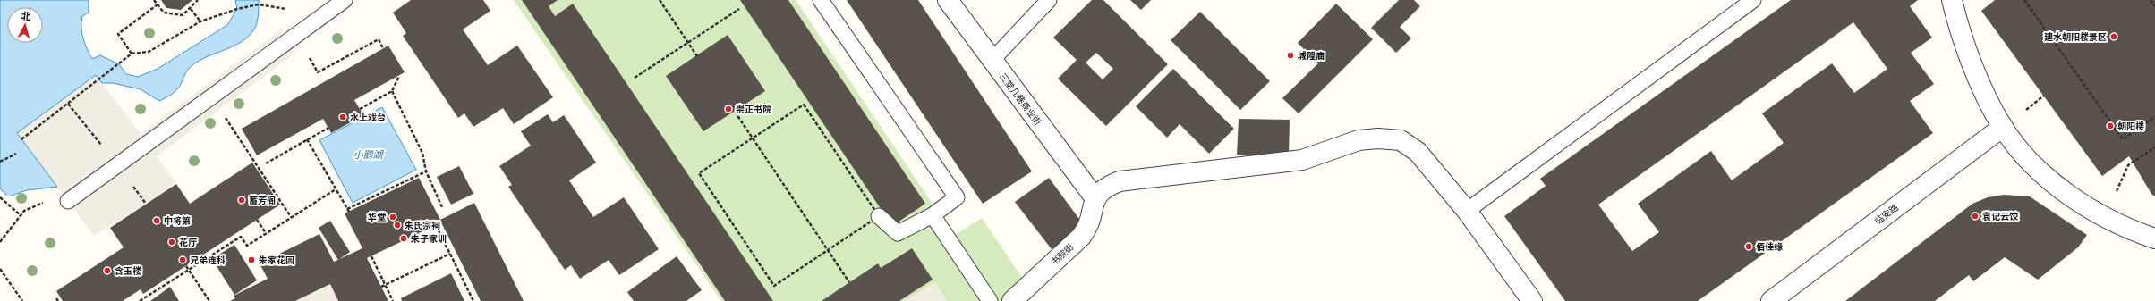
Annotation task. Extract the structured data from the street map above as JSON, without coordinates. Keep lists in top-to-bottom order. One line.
{"streets":{"street":["三堂几巷商业街","临安路","书院街"]},"crossings":[["三堂几巷商业街","书院街"]],"water":["小鹅湖"],"places":["建水朝阳楼景区","城隍庙","崇正书院","水上戏台","朝阳楼","蓄芳阁","袁记云饺","华堂","中将第","朱氏宗祠","朱子家训","花厅","佰佳缘","兄弟连科","朱家花园","含玉楼"],"north":"top"}
